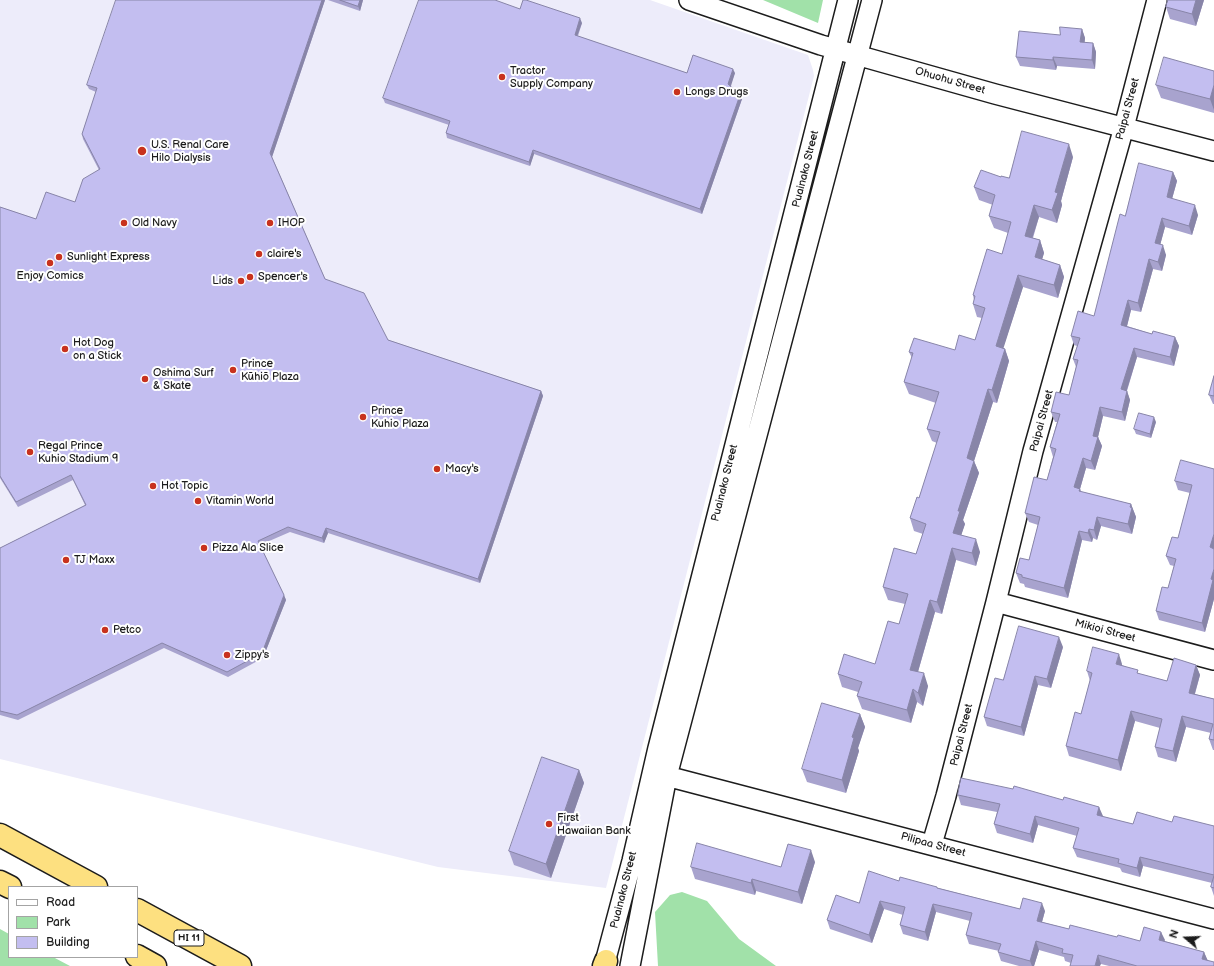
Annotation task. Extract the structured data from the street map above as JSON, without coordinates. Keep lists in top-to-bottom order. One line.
{"streets":{"highway":["HI 11"],"street":["Ohuohu Street","Paipai Street","Puainako Street","Mikioi Street","Pilipaa Street"]},"crossings":[["Ohuohu Street","Paipai Street"],["Ohuohu Street","Puainako Street"],["Paipai Street","Mikioi Street"],["Paipai Street","Pilipaa Street"],["Puainako Street","Pilipaa Street"]],"places":["Tractor Supply Company","Longs Drugs","U.S. Renal Care Hilo Dialysis","Old Navy","IHOP","claire's","Sunlight Express","Enjoy Comics","Spencer's","Lids","Hot Dog on a Stick","Prince Kūhiō Plaza","Oshima Surf & Skate","Prince Kuhio Plaza","Regal Prince Kuhio Stadium 9","Macy's","Hot Topic","Vitamin World","Pizza Ala Slice","TJ Maxx","Petco","Zippy's","First Hawaiian Bank"],"legend":["Road","Park","Building"],"north":"left"}
